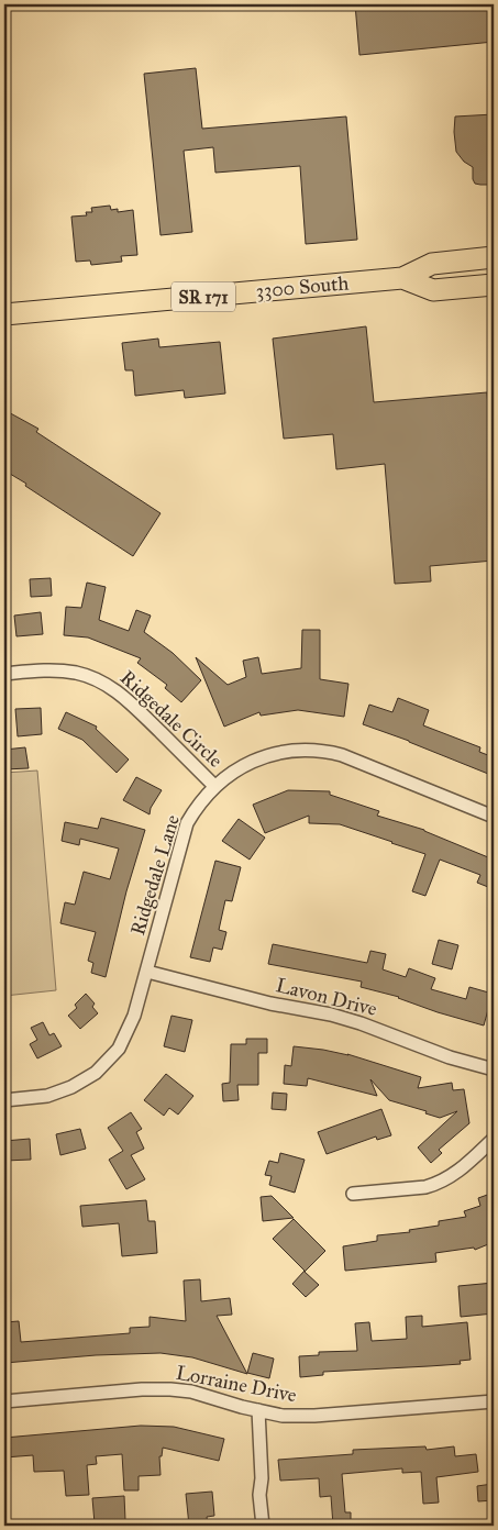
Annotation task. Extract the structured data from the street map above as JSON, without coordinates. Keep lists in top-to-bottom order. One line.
{"streets":{"main road":["3300 South","SR 171"],"street":["Ridgedale Circle","Ridgedale Lane","Lavon Drive","Lorraine Drive"]},"crossings":[["Ridgedale Circle","Ridgedale Lane"],["Ridgedale Lane","Lavon Drive"]]}
